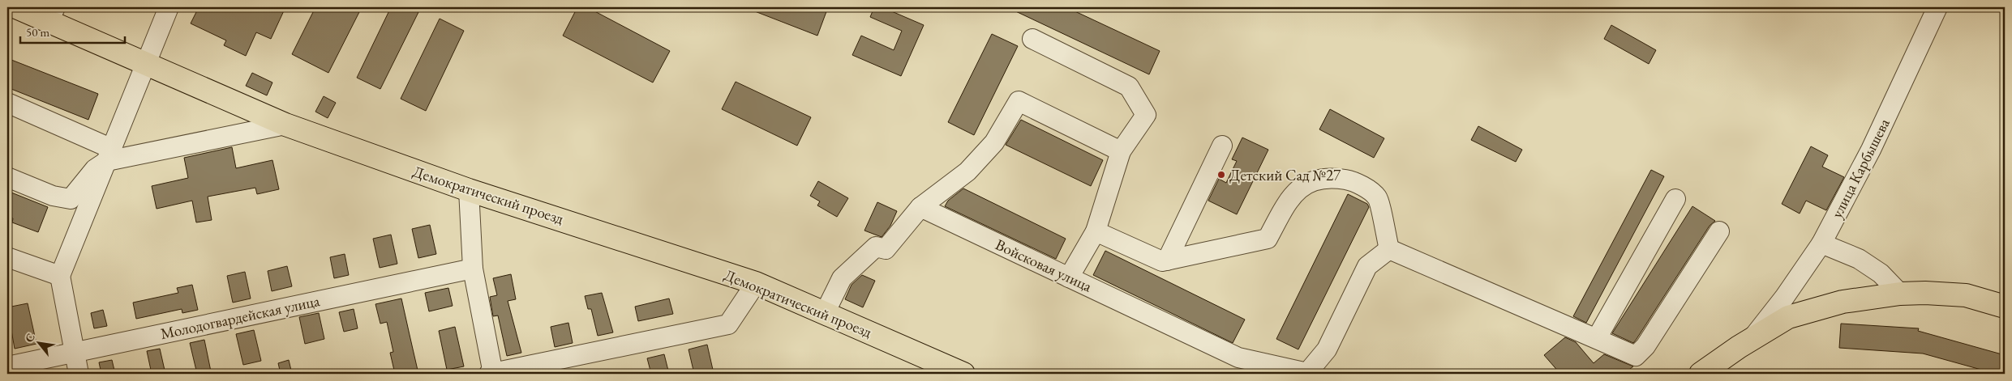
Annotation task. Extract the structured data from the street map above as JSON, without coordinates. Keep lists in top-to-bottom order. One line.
{"streets":{"main road":["Демократический проезд"],"street":["улица Карбышева","Войсковая улица","Молодогвардейская улица"]},"places":["Детский Сад №27"],"scale_bar":"50 m","north":"top left"}
